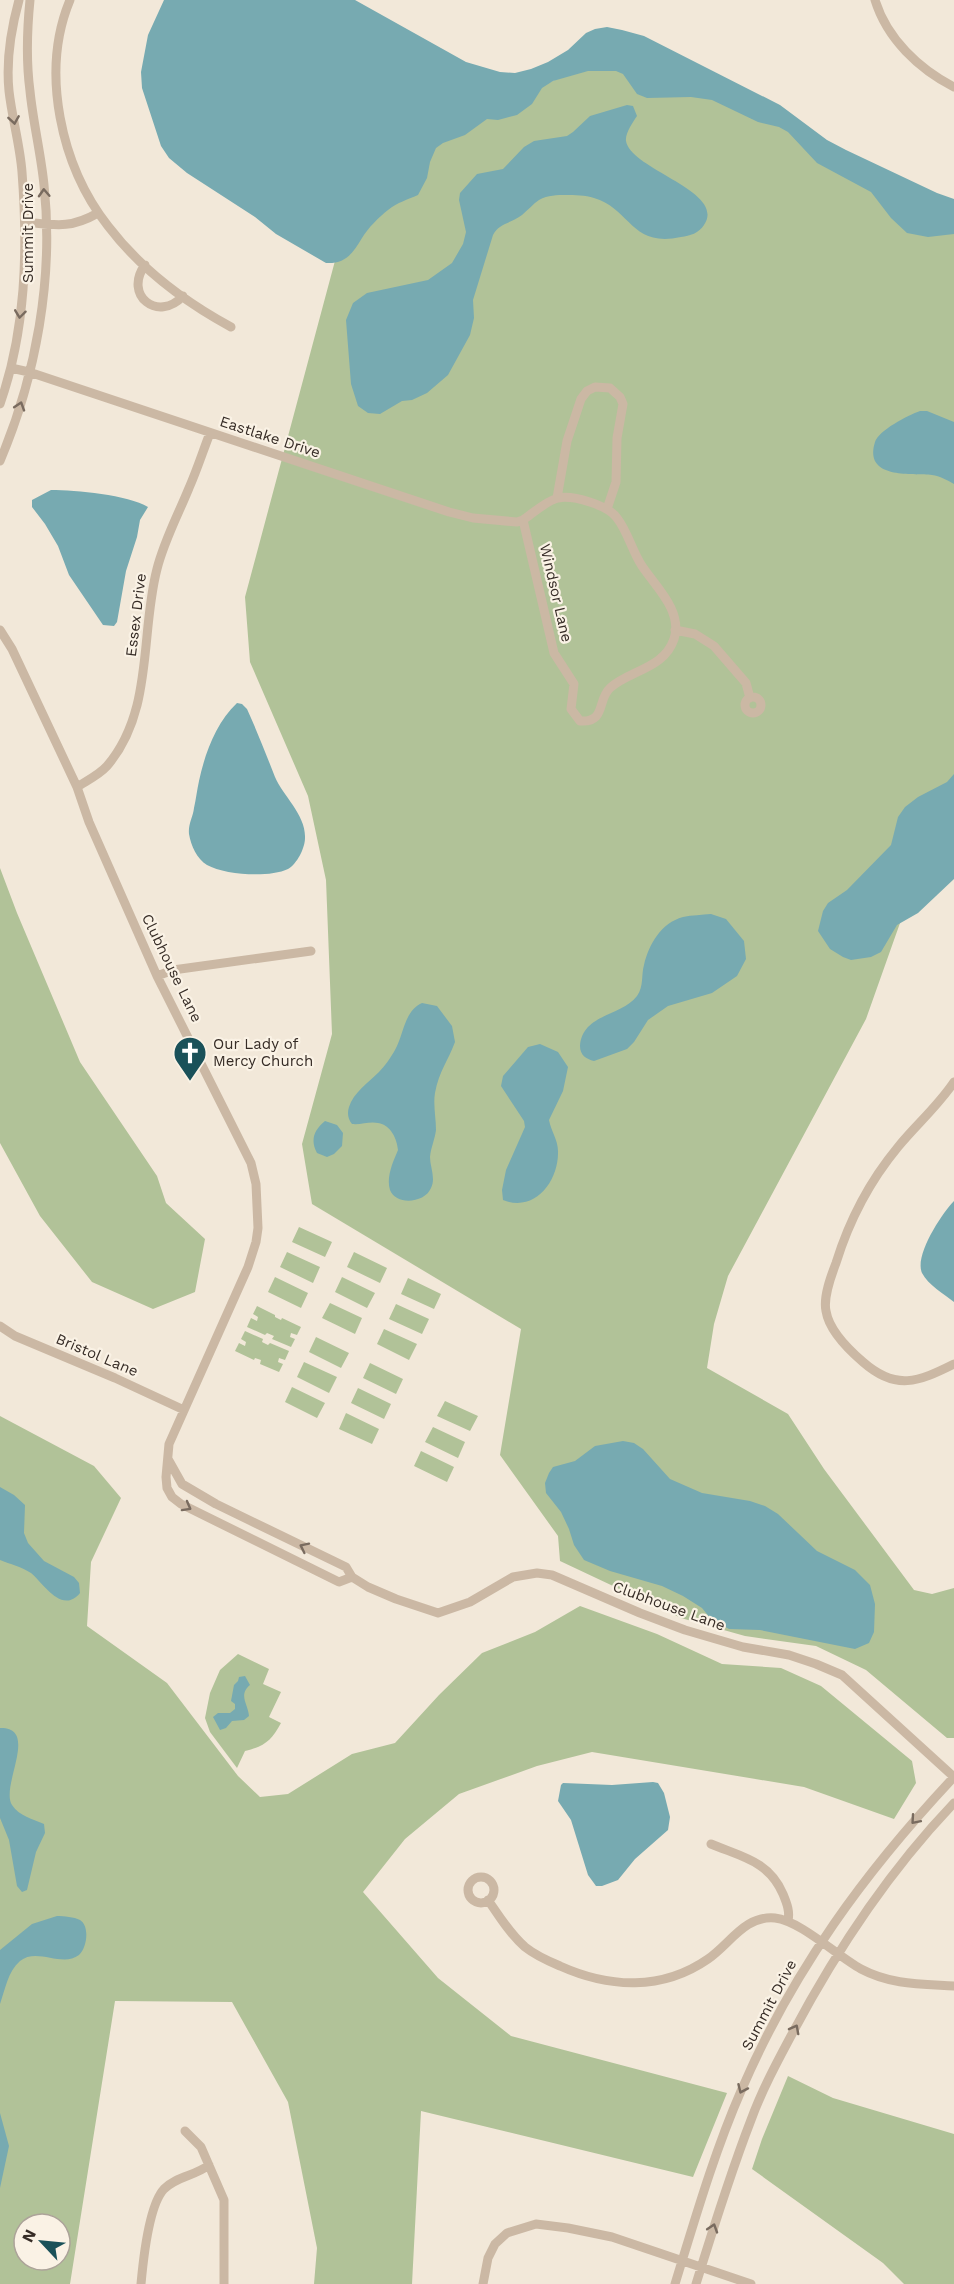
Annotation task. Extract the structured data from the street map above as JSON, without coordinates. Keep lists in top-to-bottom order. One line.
{"streets":{"street":["Summit Drive","Eastlake Drive","Windsor Lane","Essex Drive","Clubhouse Lane","Bristol Lane"]},"crossings":[["Summit Drive","Eastlake Drive"],["Summit Drive","Clubhouse Lane"],["Eastlake Drive","Windsor Lane"],["Eastlake Drive","Essex Drive"],["Essex Drive","Clubhouse Lane"],["Clubhouse Lane","Bristol Lane"]],"places":{"church":["Our Lady of Mercy Church"]},"north":"top left"}
